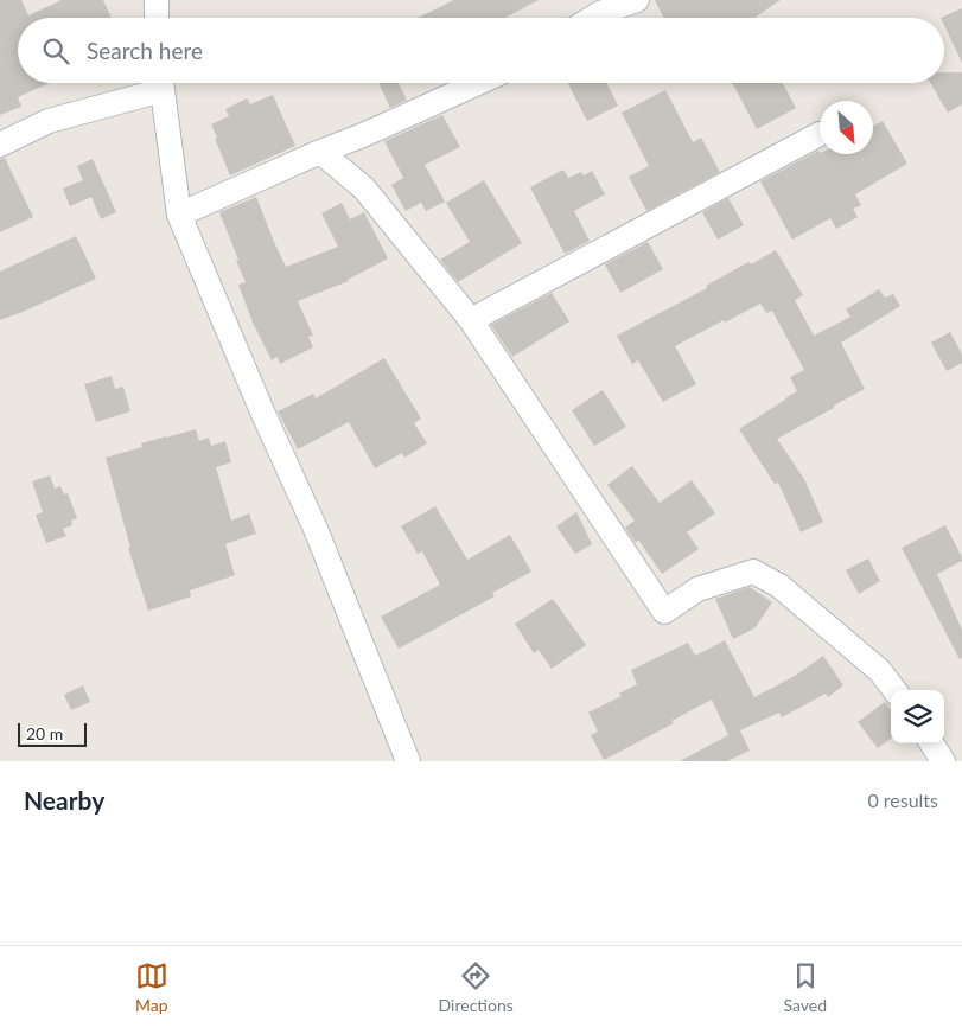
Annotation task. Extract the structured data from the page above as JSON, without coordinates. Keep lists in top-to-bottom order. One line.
{"scale_bar":"20 m","north":"bottom right","page":{"search":"Search here","scale":"20 m","heading":["Nearby","0 results"],"nav":["Map","Directions","Saved"]}}
